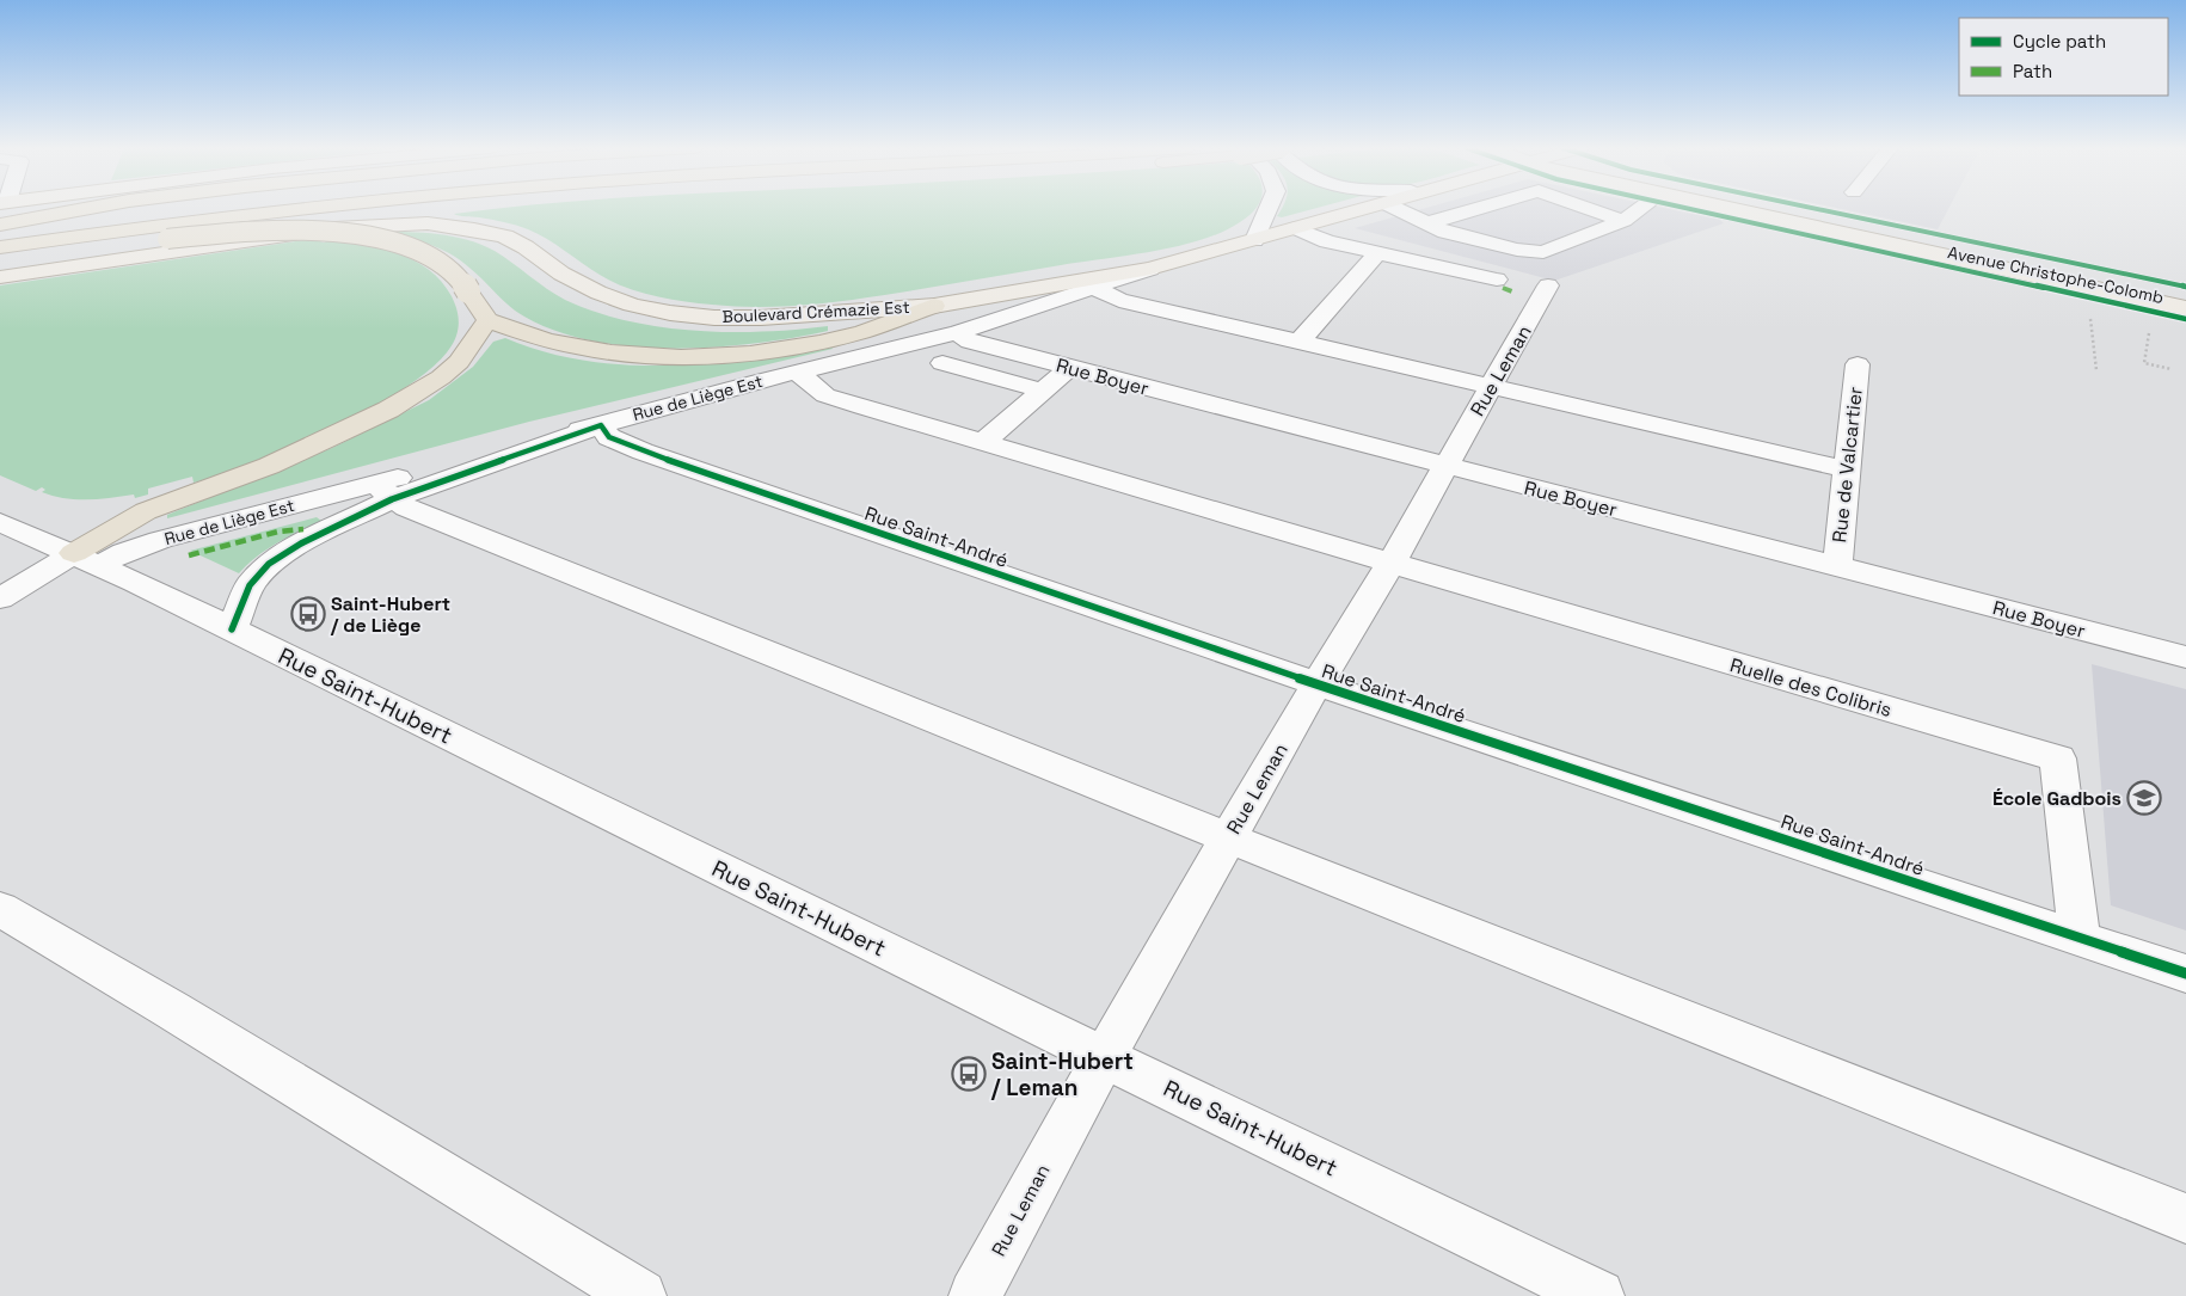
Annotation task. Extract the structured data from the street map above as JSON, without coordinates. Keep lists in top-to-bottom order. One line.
{"streets":{"main road":["Avenue Christophe-Colomb","Boulevard Crémazie Est","Rue de Liège Est"],"street":["Rue Leman","Rue Boyer","Rue de Valcartier","Rue Saint-André","Ruelle des Colibris","Rue Saint-Hubert"]},"crossings":[["Boulevard Crémazie Est","Rue de Liège Est"],["Rue Leman","Rue Boyer"],["Rue Leman","Rue Saint-André"],["Rue Leman","Ruelle des Colibris"],["Rue Leman","Rue Saint-Hubert"],["Rue Boyer","Rue de Liège Est"],["Rue Boyer","Rue de Valcartier"],["Rue de Liège Est","Rue Saint-André"],["Rue de Liège Est","Rue Saint-Hubert"],["Rue Saint-André","Ruelle des Colibris"]],"places":{"bus stop":["Saint-Hubert / de Liège","Saint-Hubert / Leman"],"school or university":["École Gadbois"]},"legend":["Cycle path","Path"]}
